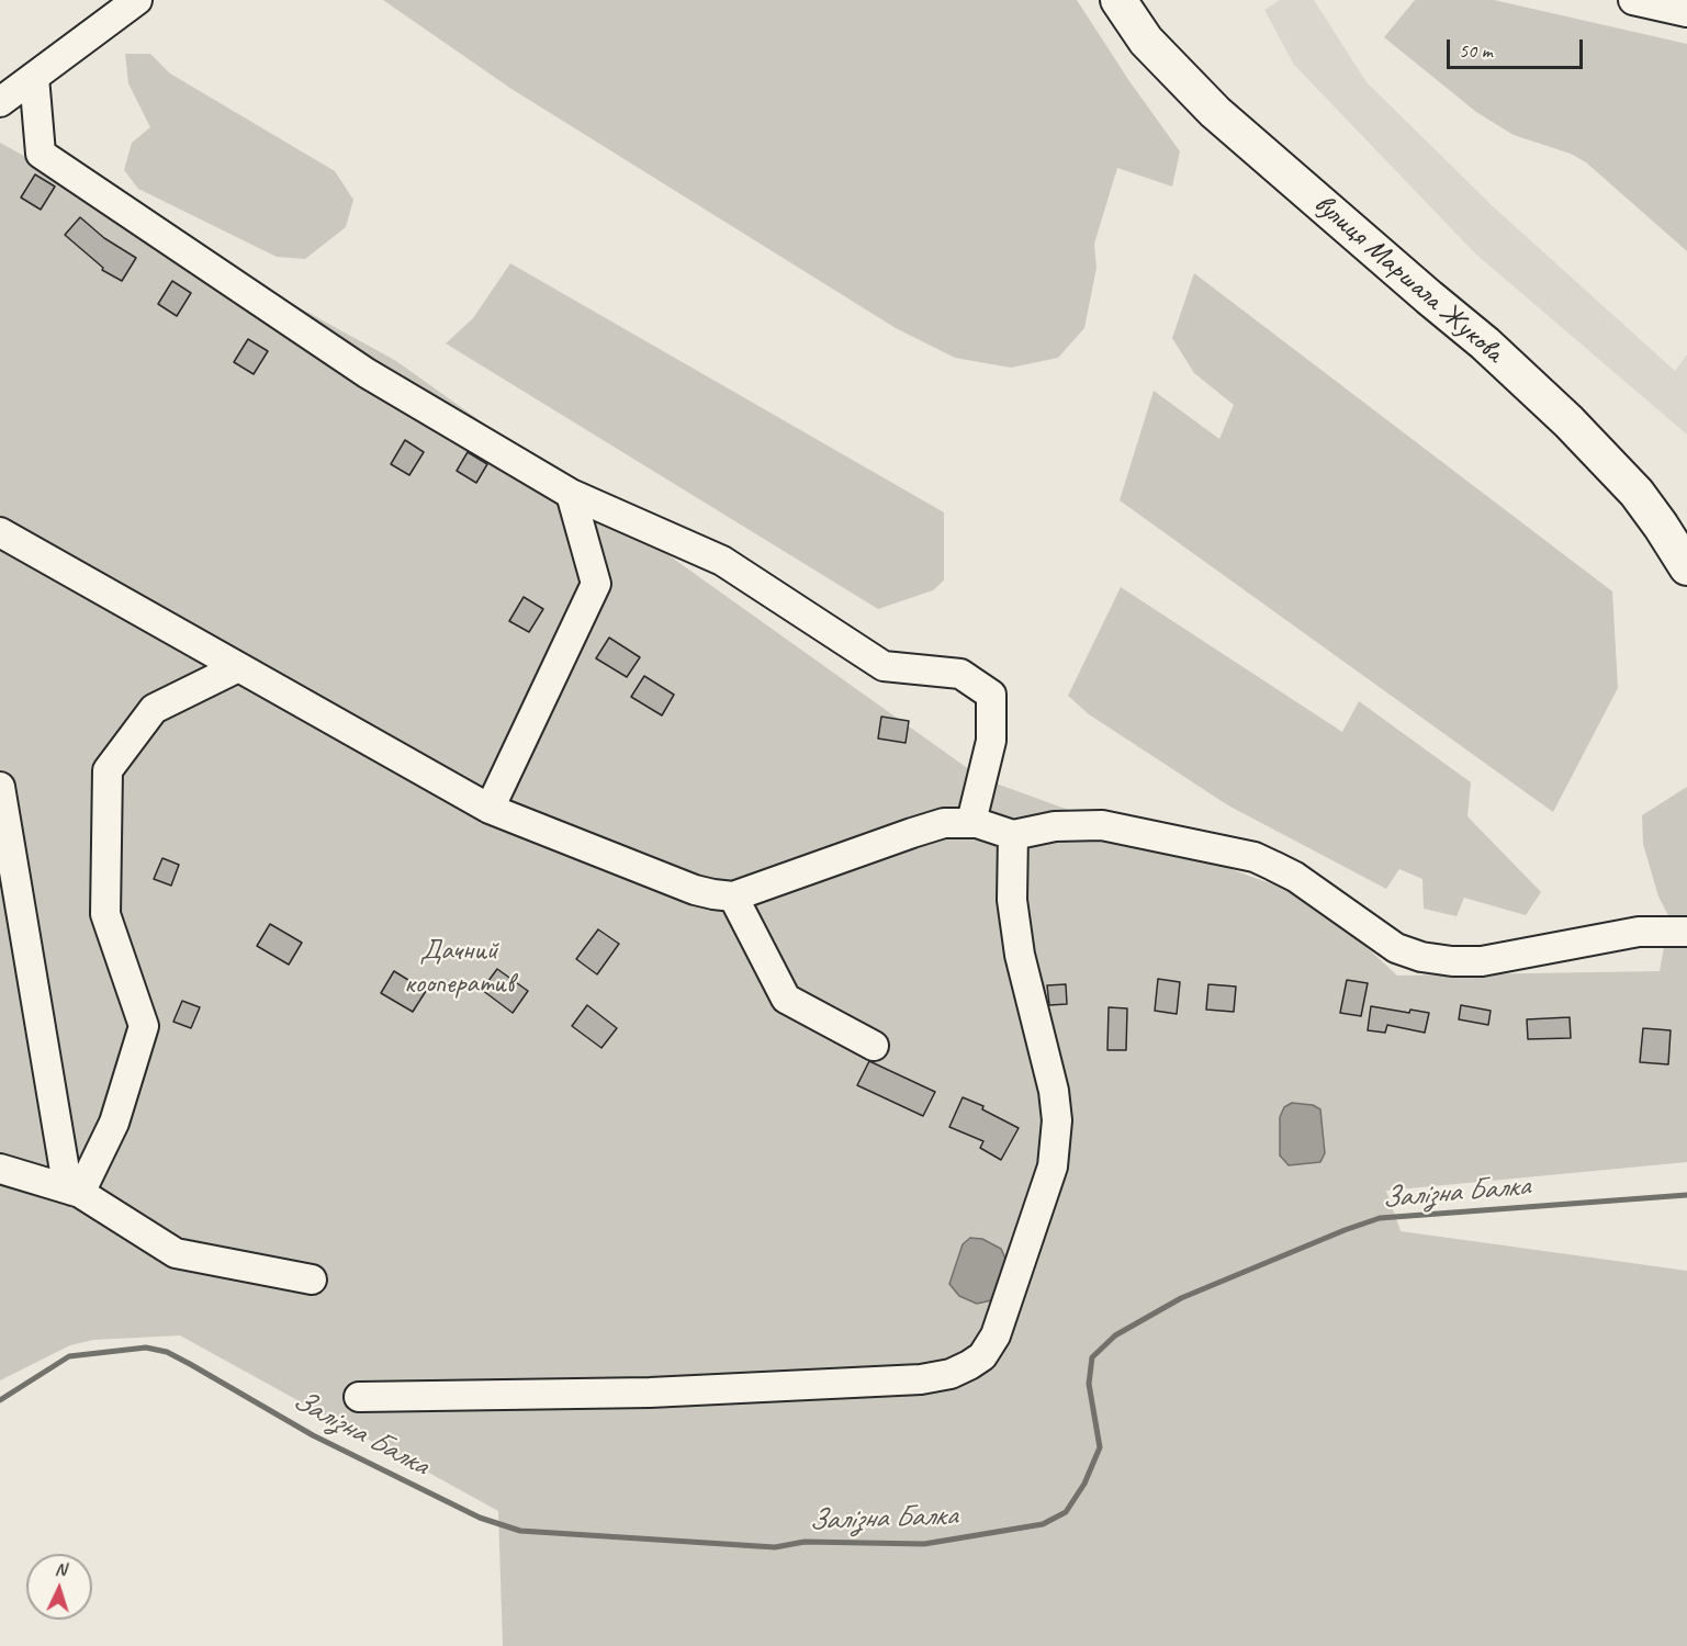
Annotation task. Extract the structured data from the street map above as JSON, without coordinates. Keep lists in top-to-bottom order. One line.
{"streets":{"main road":["вулиця Маршала Жукова"]},"water":["Залізна Балка"],"parks":["Дачний кооператив"],"scale_bar":"50 m","north":"top"}
